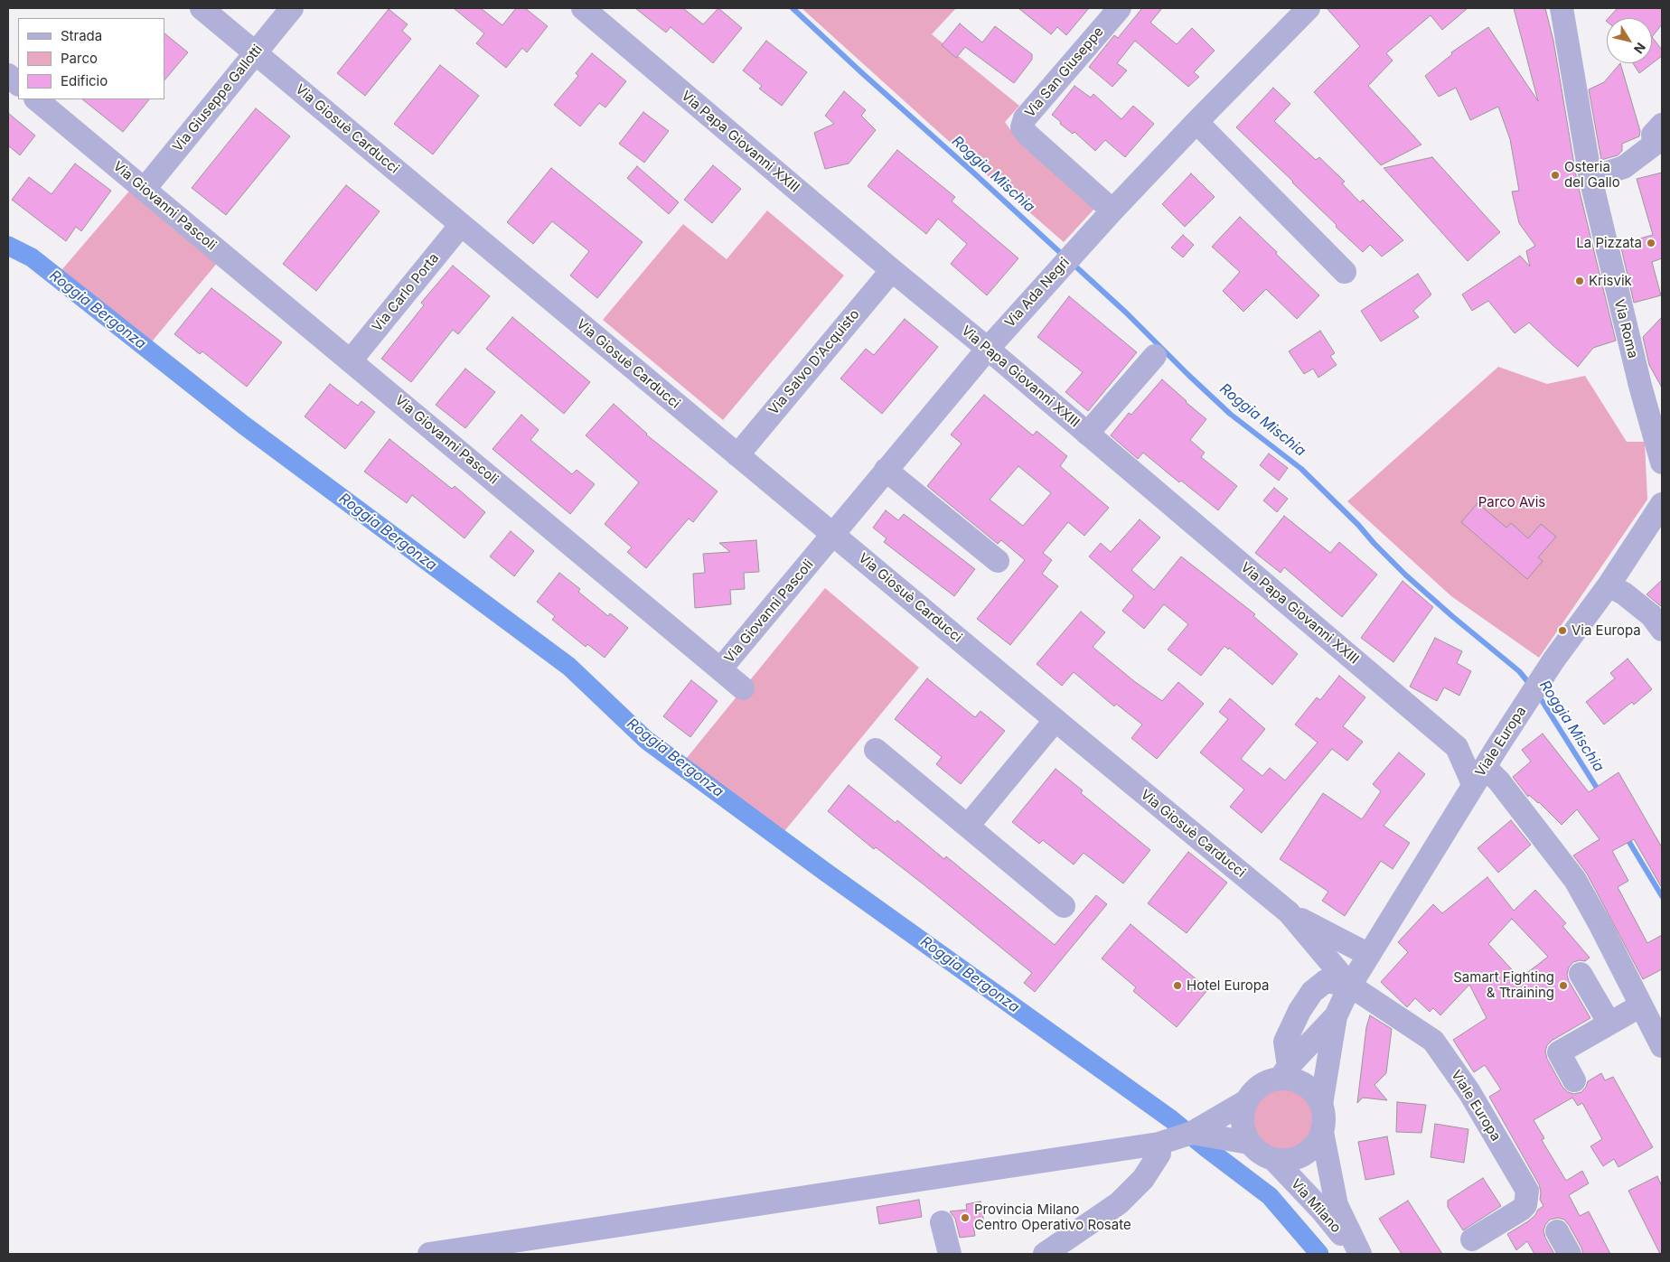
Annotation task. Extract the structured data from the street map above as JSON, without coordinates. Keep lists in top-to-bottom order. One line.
{"streets":{"street":["Via San Giuseppe","Via Giuseppe Gallotti","Via Giosuè Carducci","Via Papa Giovanni XXIII","Via Giovanni Pascoli","Via Carlo Porta","Via Ada Negri","Via Roma","Via Salvo D'Acquisto","Viale Europa","Via Milano"]},"crossings":[["Via San Giuseppe","Via Ada Negri"],["Via Giuseppe Gallotti","Via Giosuè Carducci"],["Via Giuseppe Gallotti","Via Giovanni Pascoli"],["Via Giosuè Carducci","Via Giovanni Pascoli"],["Via Giosuè Carducci","Via Carlo Porta"],["Via Giosuè Carducci","Via Ada Negri"],["Via Giosuè Carducci","Via Salvo D'Acquisto"],["Via Giosuè Carducci","Viale Europa"],["Via Papa Giovanni XXIII","Via Ada Negri"],["Via Papa Giovanni XXIII","Via Salvo D'Acquisto"],["Via Giovanni Pascoli","Via Carlo Porta"],["Via Giovanni Pascoli","Via Ada Negri"],["Viale Europa","Via Milano"]],"water":["Roggia Mischia","Roggia Bergonza"],"parks":["Parco Avis"],"places":["Osteria del Gallo","La Pizzata","Krisvik","Via Europa","Hotel Europa","Samart Fighting & Ttraining","Provincia Milano Centro Operativo Rosate"],"legend":["Strada","Parco","Edificio"],"north":"bottom right"}
